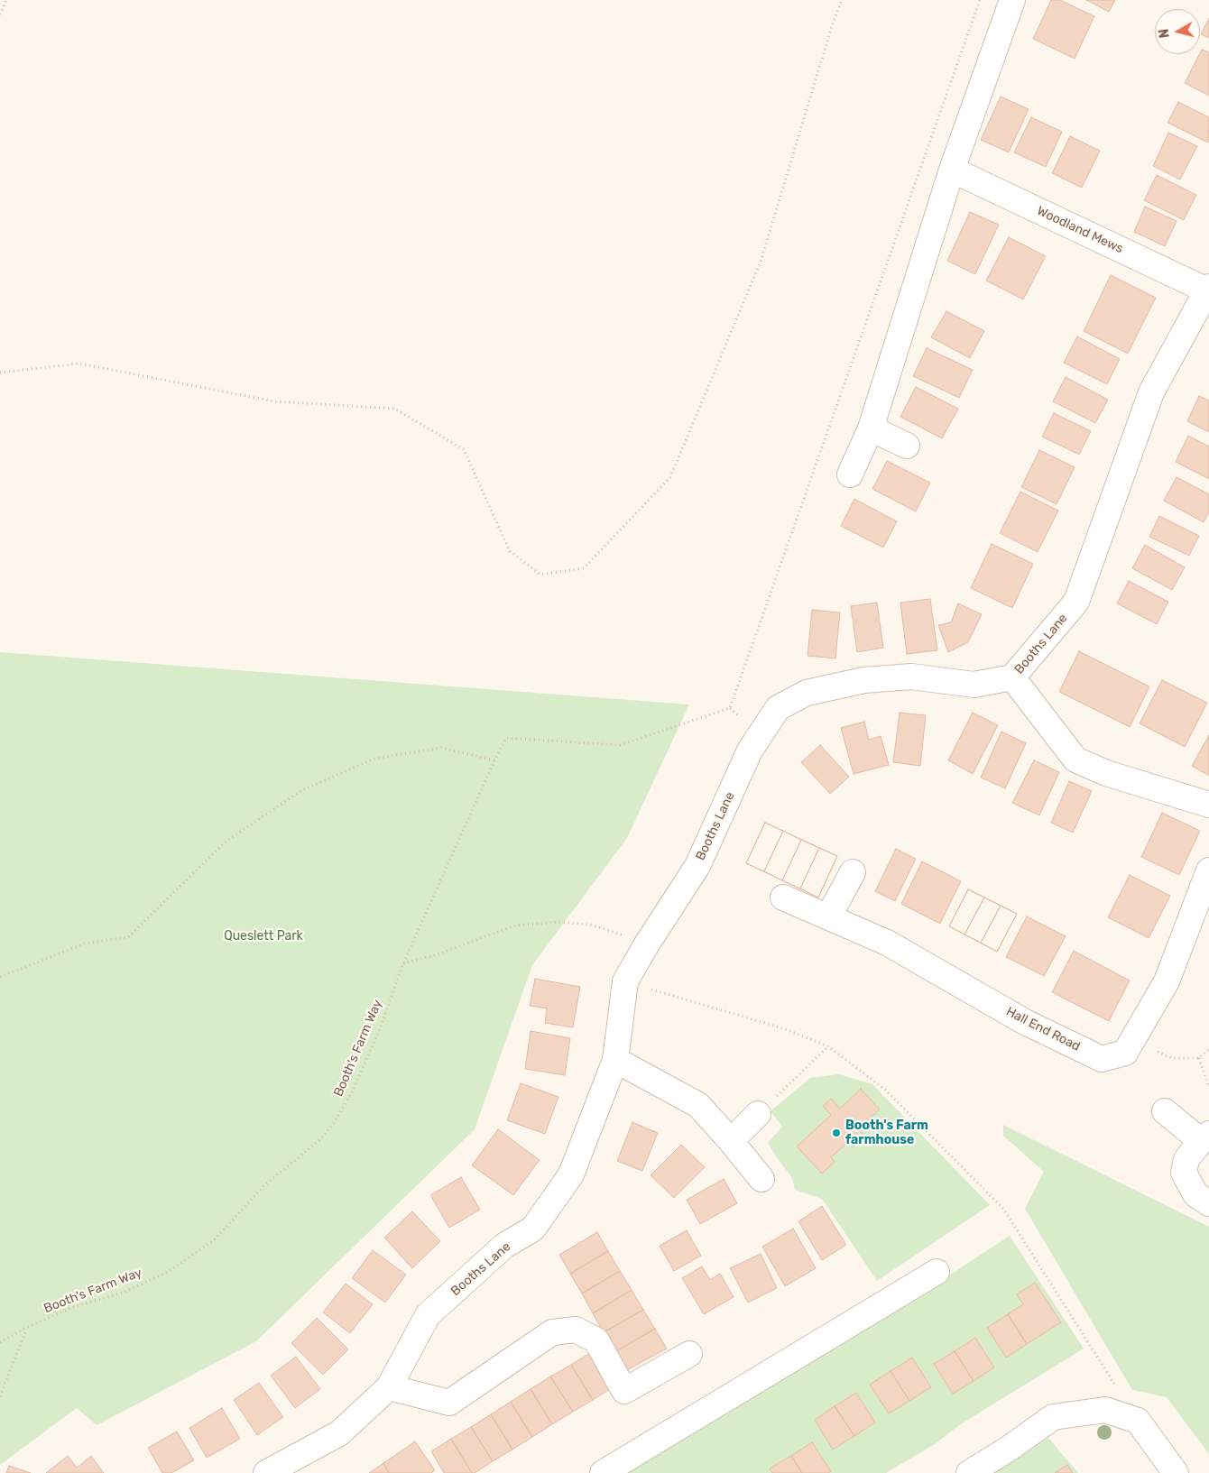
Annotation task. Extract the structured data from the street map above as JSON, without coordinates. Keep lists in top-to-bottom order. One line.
{"streets":{"street":["Woodland Mews","Booths Lane","Hall End Road"],"path":["Booth's Farm Way"]},"crossings":[["Woodland Mews","Booths Lane"]],"parks":["Queslett Park"],"places":["Booth's Farm farmhouse"],"north":"left"}
